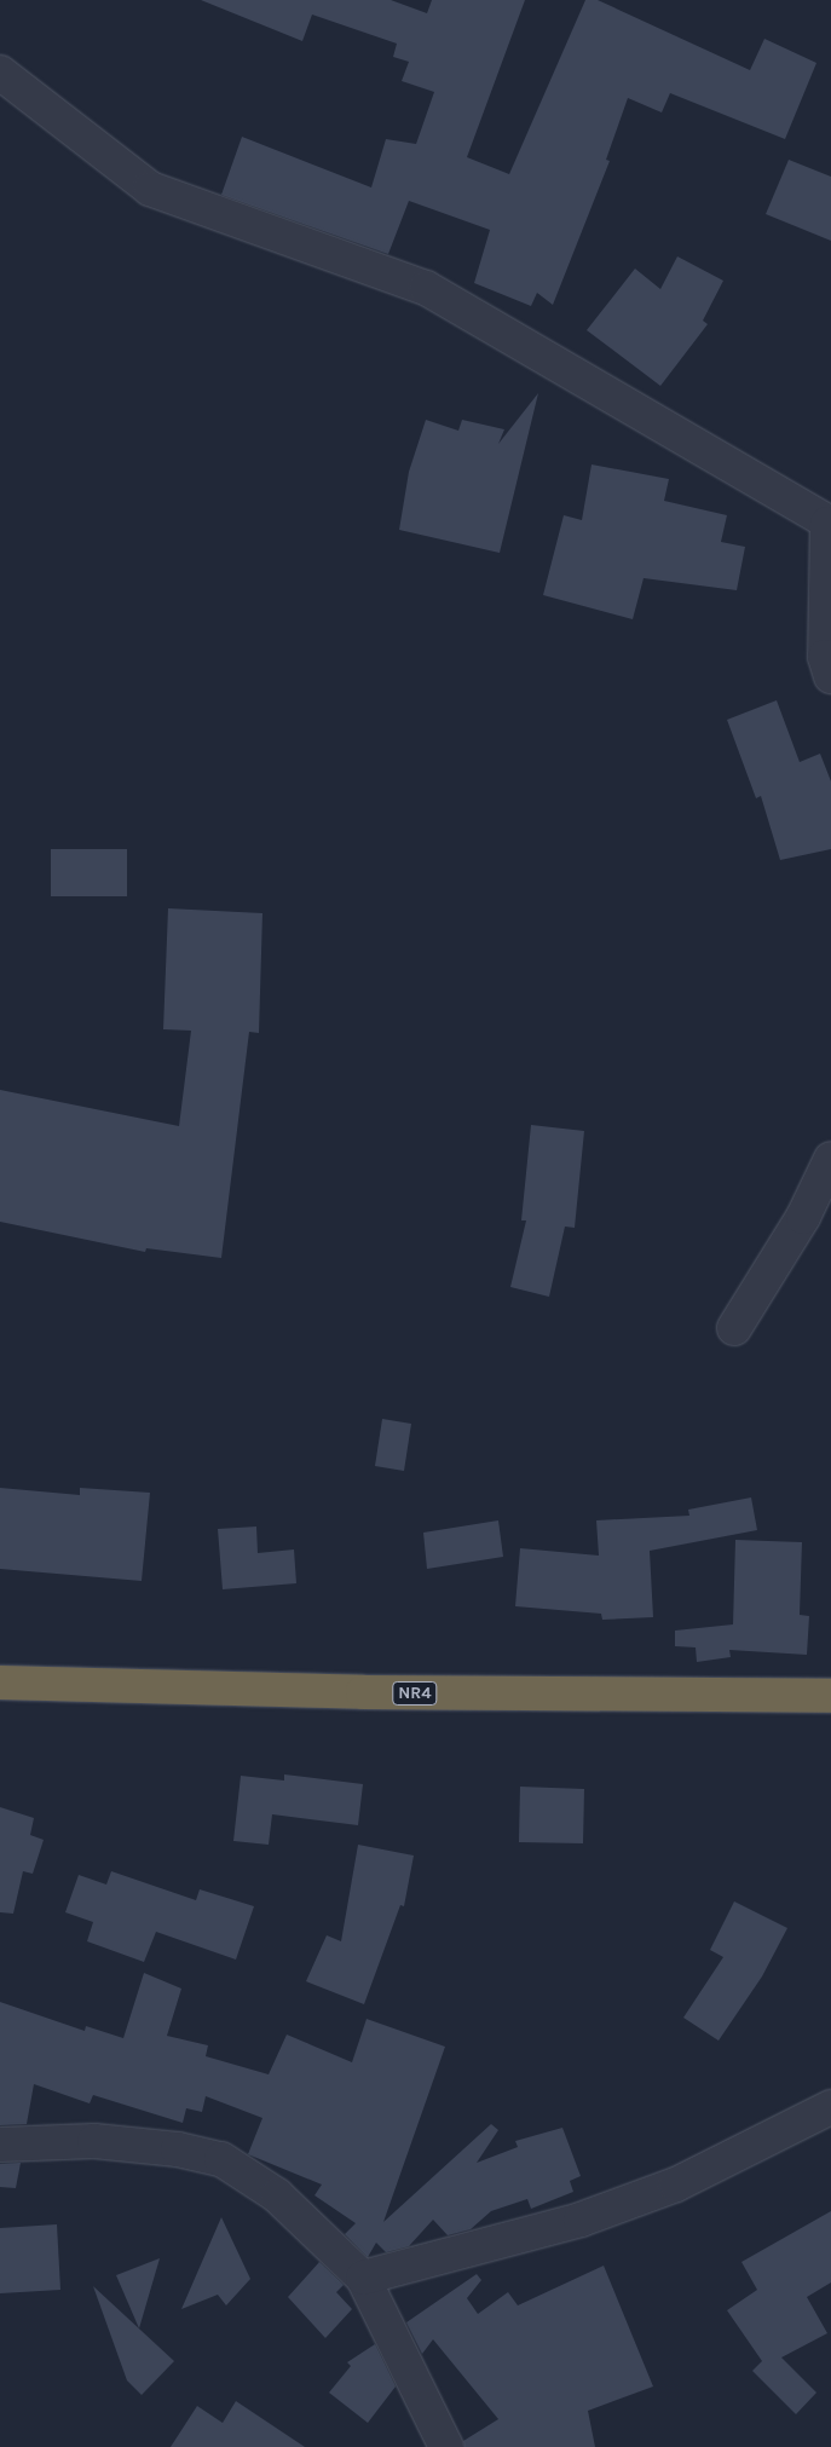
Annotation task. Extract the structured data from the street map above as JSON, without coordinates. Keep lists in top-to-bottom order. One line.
{"streets":{"highway":["NR4"]}}
